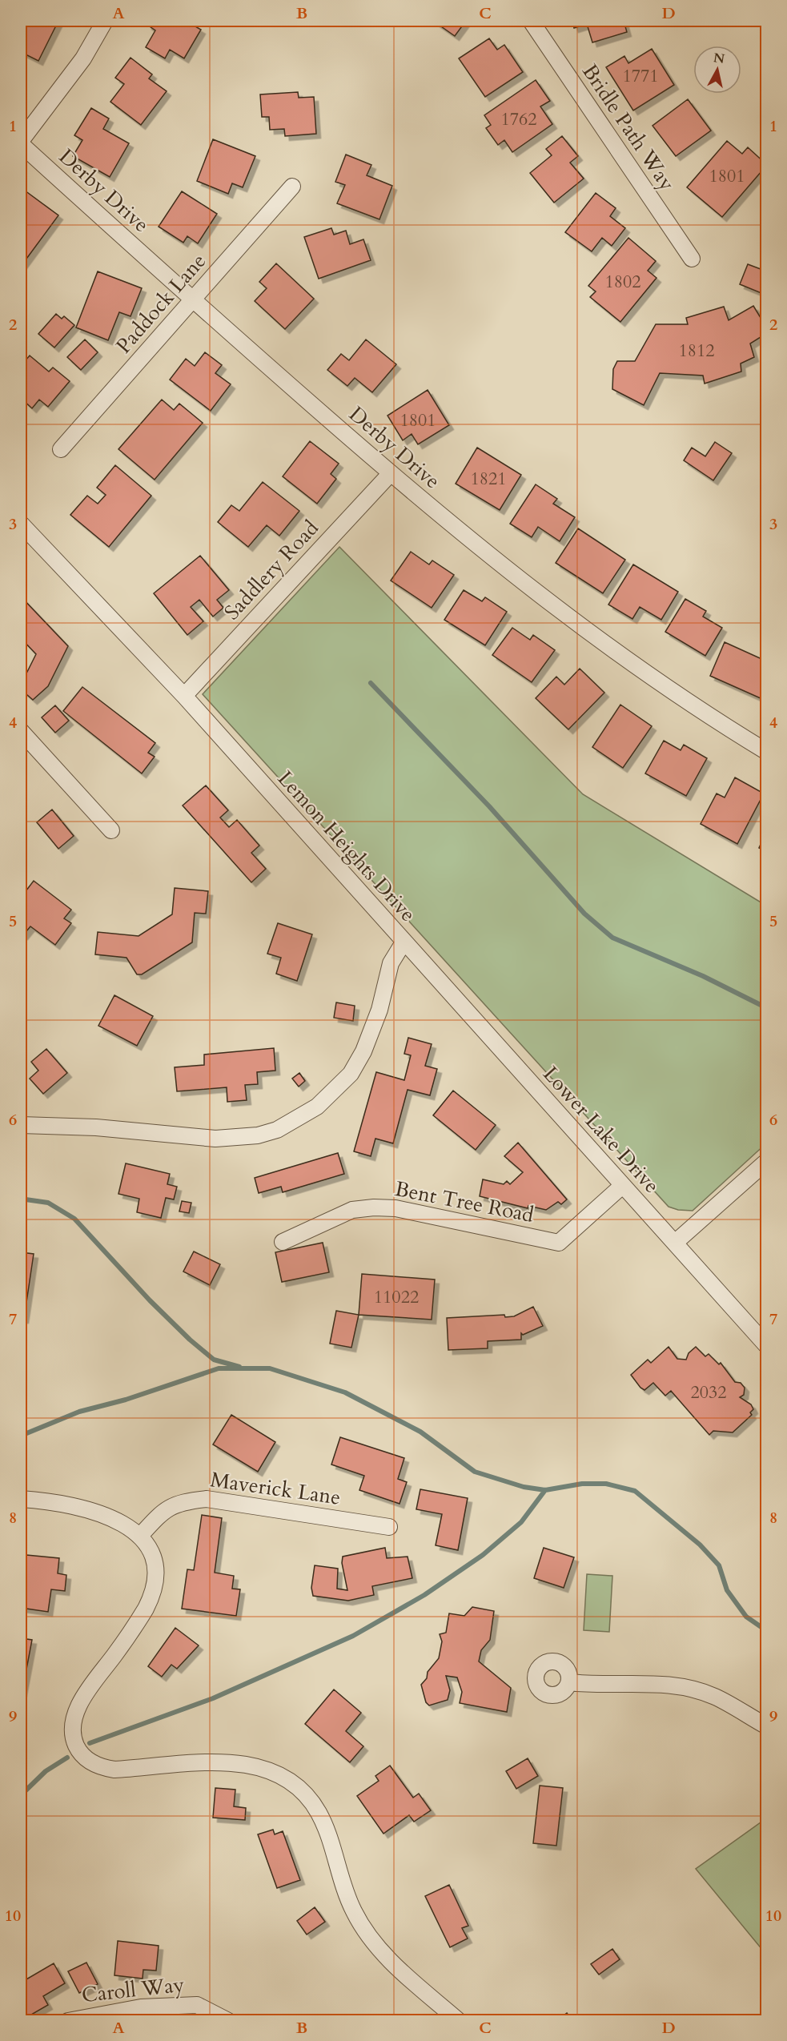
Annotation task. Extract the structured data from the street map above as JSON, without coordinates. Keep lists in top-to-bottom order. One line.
{"streets":{"street":["Bridle Path Way","Derby Drive","Paddock Lane","Saddlery Road","Lemon Heights Drive","Lower Lake Drive","Bent Tree Road","Maverick Lane","Caroll Way"]},"crossings":[["Derby Drive","Paddock Lane"],["Derby Drive","Saddlery Road"],["Saddlery Road","Lemon Heights Drive"],["Lemon Heights Drive","Lower Lake Drive"],["Lower Lake Drive","Bent Tree Road"]],"house_numbers":["1771","1762","1801","1802","1812","1801","1821","11022","2032"],"north":"top","grid":{"columns":["A","B","C","D"],"rows":["1","2","3","4","5","6","7","8","9","10"]}}
